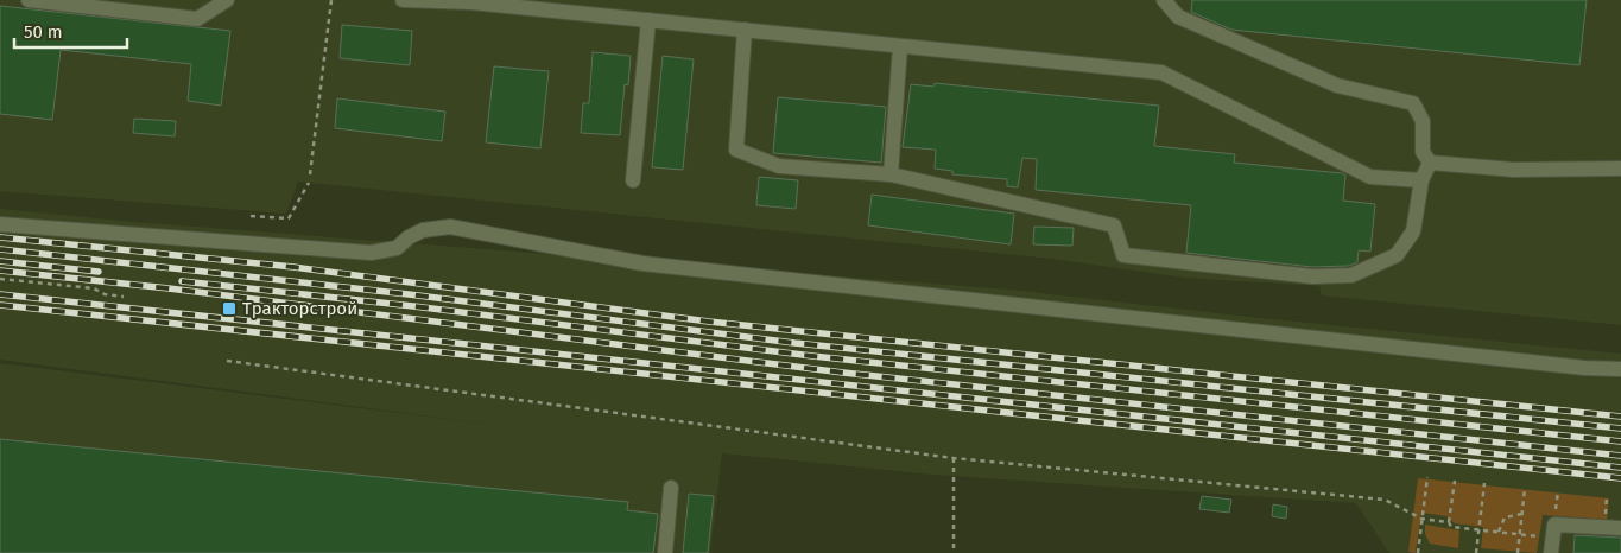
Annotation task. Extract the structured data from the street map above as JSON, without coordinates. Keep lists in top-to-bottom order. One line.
{"places":{"transit":["Тракторстрой"]},"scale_bar":"50 m"}
